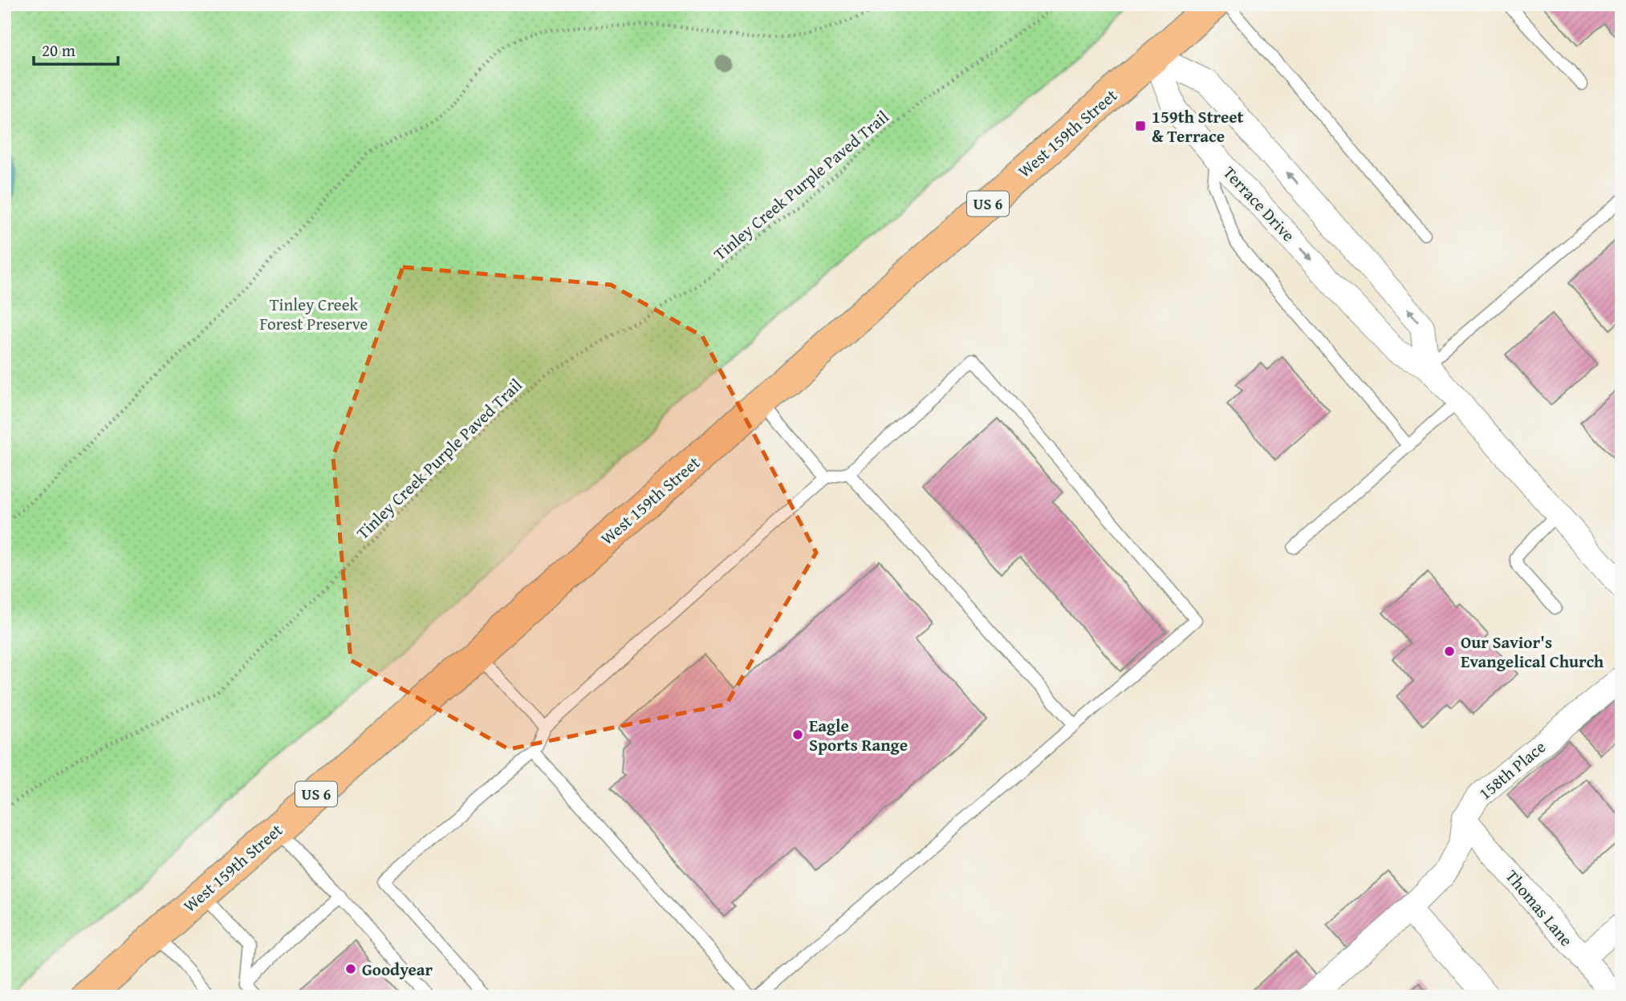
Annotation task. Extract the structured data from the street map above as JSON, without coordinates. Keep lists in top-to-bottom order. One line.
{"streets":{"main road":["West 159th Street","US 6"],"street":["Terrace Drive","158th Place","Thomas Lane"],"path":["Tinley Creek Purple Paved Trail"]},"crossings":[["West 159th Street","Terrace Drive"],["158th Place","Thomas Lane"]],"parks":["Tinley Creek Forest Preserve"],"places":{"transit":["159th Street & Terrace"],"other":["Our Savior's Evangelical Church","Eagle Sports Range","Goodyear"]},"scale_bar":"20 m"}
